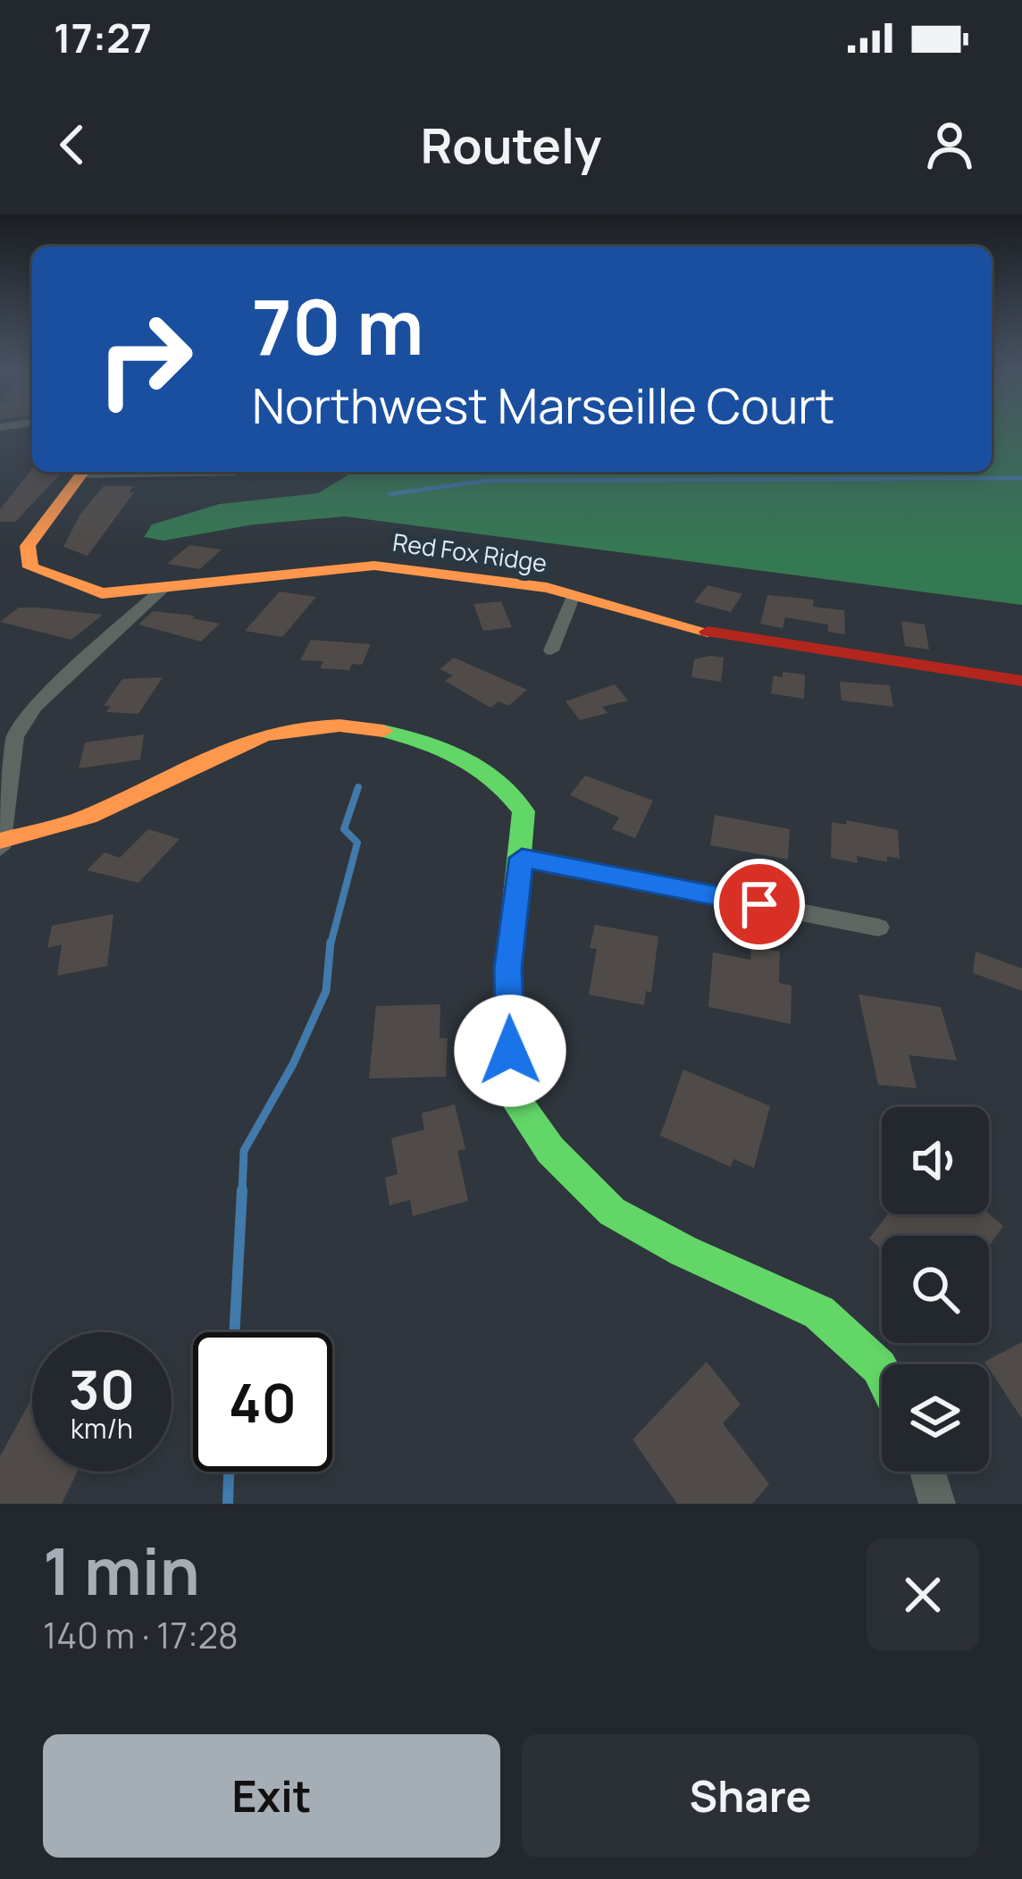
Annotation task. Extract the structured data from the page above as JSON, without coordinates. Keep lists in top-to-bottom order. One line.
{"streets":{"street":["Red Fox Ridge"]},"page":{"status":"17:27","header":"Routely","turn":["70 m","Northwest Marseille Court"],"speed":"30 km/h","limit":"40","heading":["1 min","140 m · 17:28"],"buttons":["Exit","Share"]}}
